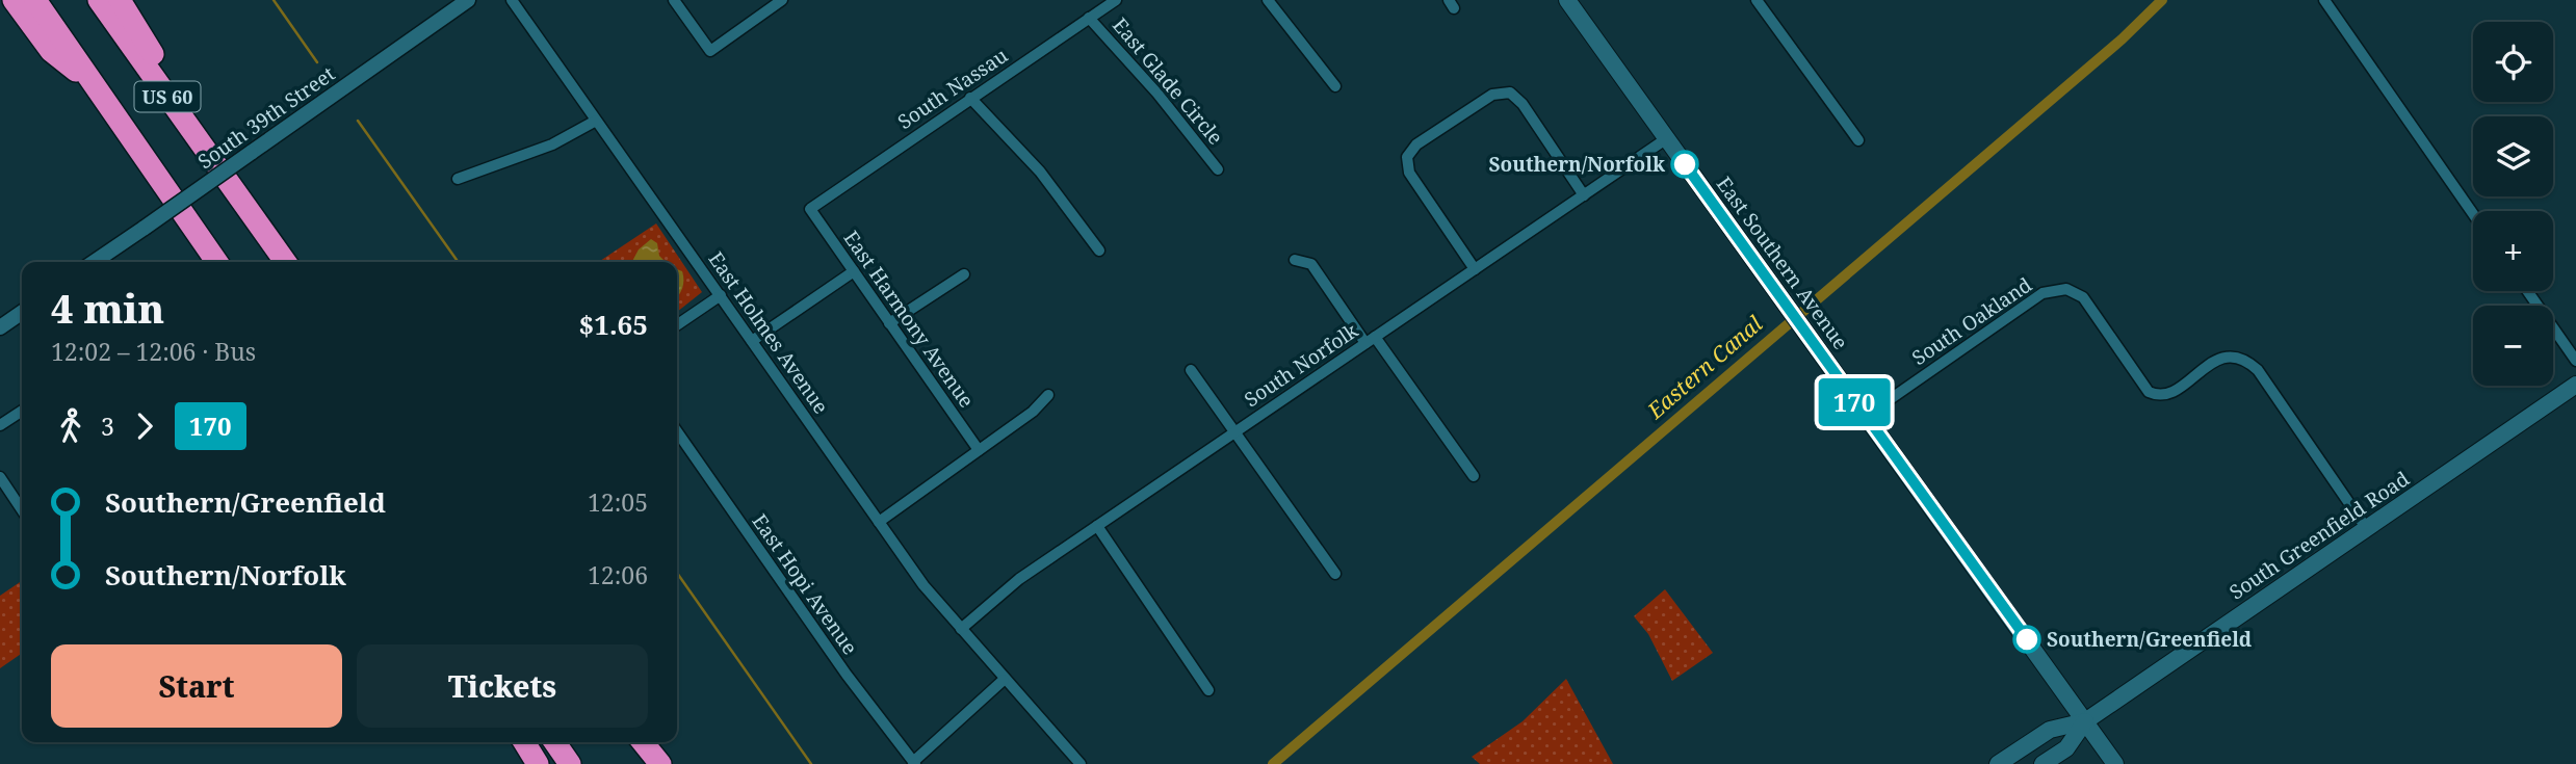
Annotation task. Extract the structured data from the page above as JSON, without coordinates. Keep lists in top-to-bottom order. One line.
{"streets":{"highway":["US 60"],"main road":["East Southern Avenue","South Greenfield Road"],"street":["East Glade Circle","South Nassau","South 39th Street","East Harmony Avenue","South Oakland","East Holmes Avenue","South Norfolk","East Hopi Avenue"]},"crossings":[["East Glade Circle","South Nassau"],["South Nassau","East Harmony Avenue"],["East Southern Avenue","South Oakland"],["East Southern Avenue","South Norfolk"],["East Southern Avenue","South Greenfield Road"],["South Oakland","South Greenfield Road"],["East Holmes Avenue","South Norfolk"]],"water":["Eastern Canal"],"places":["Southern/Norfolk","Southern/Greenfield"],"lines":["bus line 170"],"page":{"on_map":"170","map_buttons":["+","−"],"heading":["4 min","12:02 – 12:06 · Bus","$1.65"],"legs":["3","170"],"list":[{"name":"Southern/Greenfield","value":"12:05"},{"name":"Southern/Norfolk","value":"12:06"}],"buttons":["Start","Tickets"]}}
